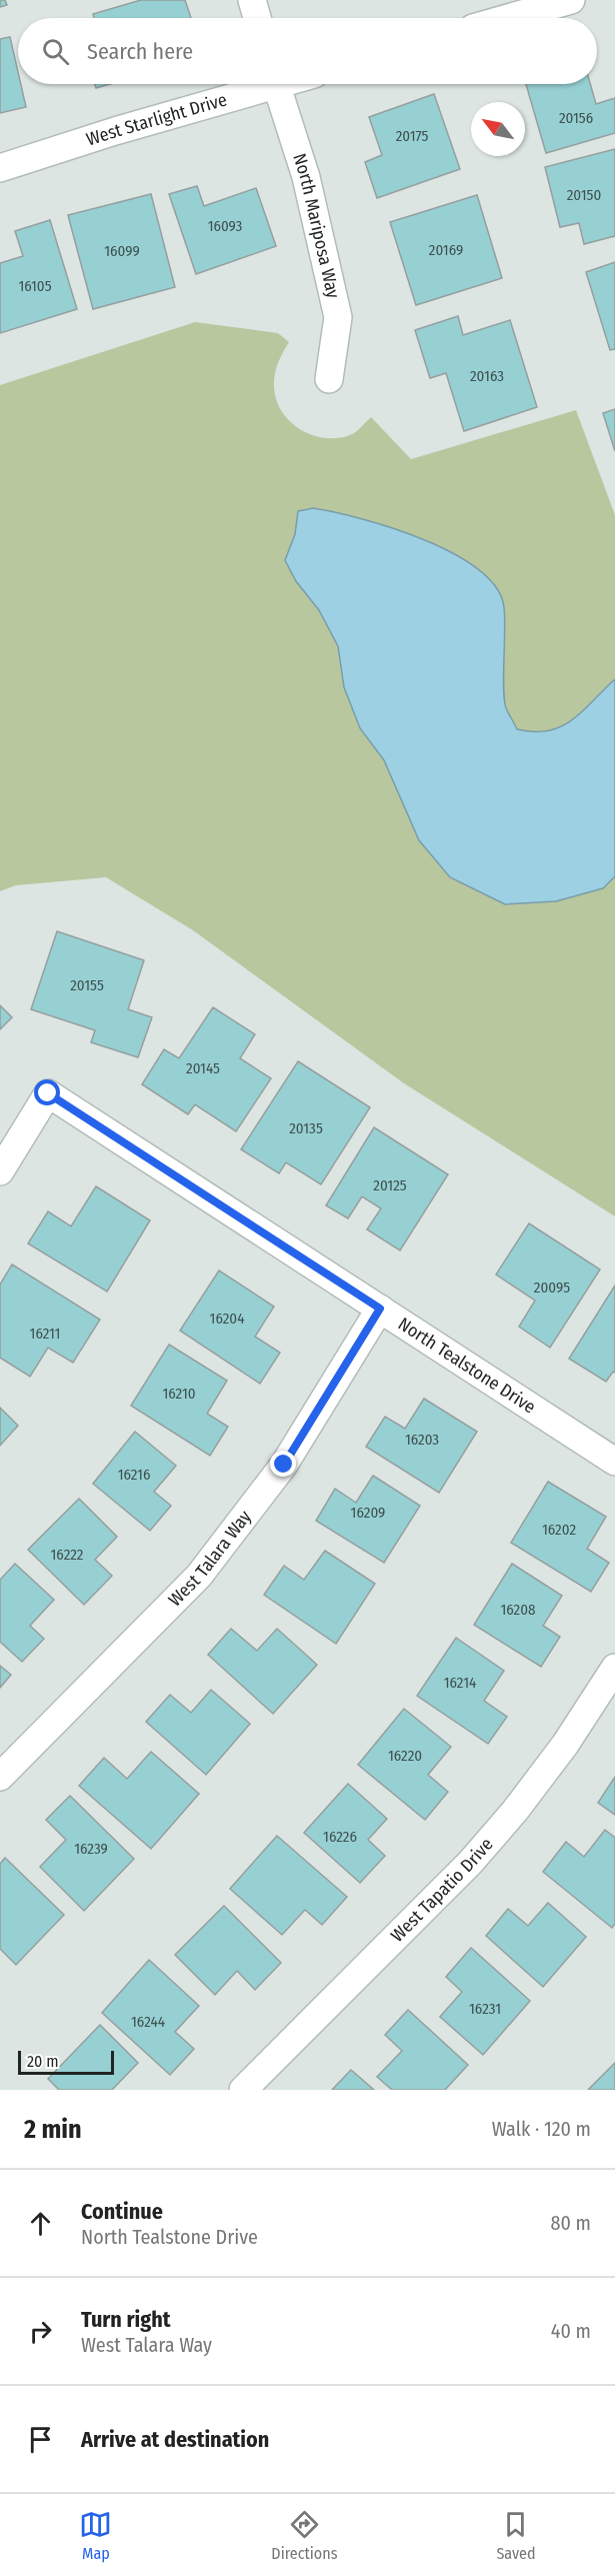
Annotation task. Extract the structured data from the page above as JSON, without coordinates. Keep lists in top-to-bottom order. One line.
{"streets":{"street":["West Starlight Drive","North Mariposa Way","North Tealstone Drive","West Talara Way","West Tapatio Drive"]},"crossings":[["North Tealstone Drive","West Talara Way"]],"house_numbers":["20156","20175","20150","16093","20169","16099","16105","20163","20155","20145","20135","20125","20095","16204","16211","16210","16203","16216","16209","16202","16222","16208","16214","16220","16226","16239","16231","16244"],"scale_bar":"20 m","north":"top left","page":{"search":"Search here","scale":"20 m","heading":["2 min","Walk · 120 m"],"list":[["Continue","North Tealstone Drive","80 m"],["Turn right","West Talara Way","40 m"],"Arrive at destination"],"nav":["Map","Directions","Saved"]}}
